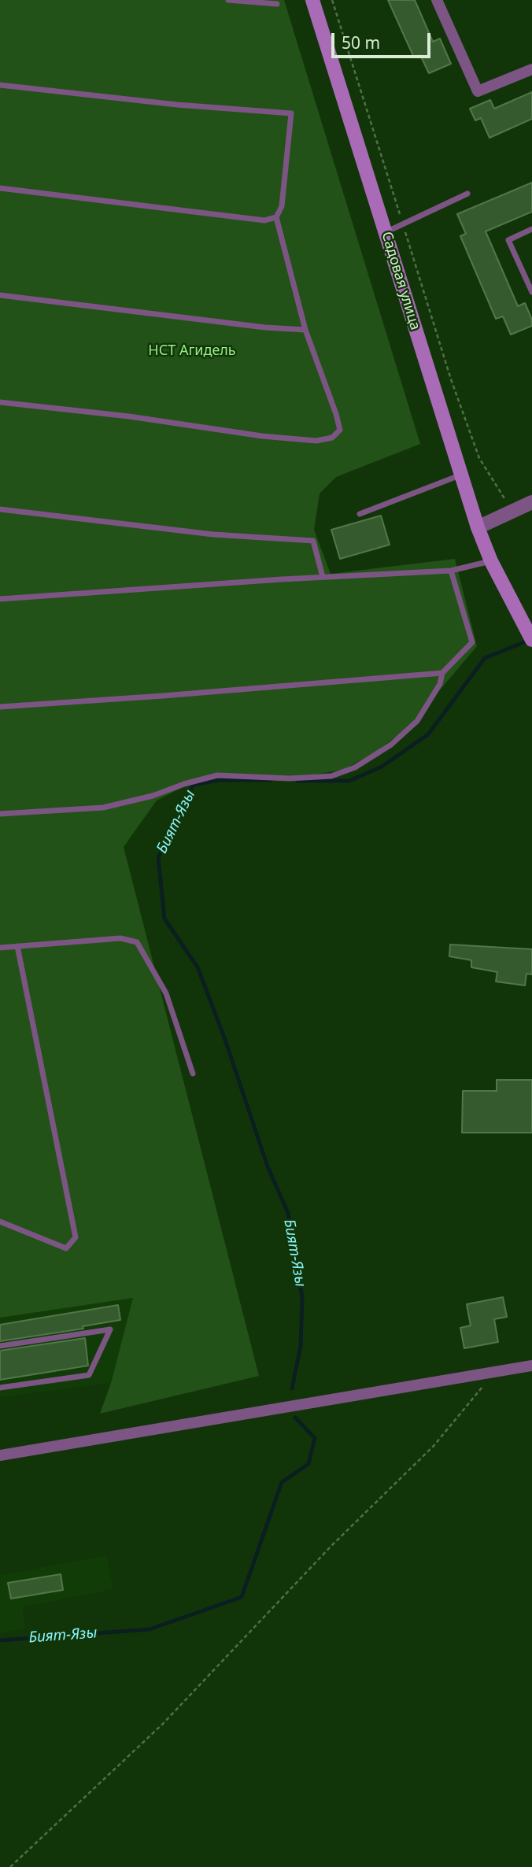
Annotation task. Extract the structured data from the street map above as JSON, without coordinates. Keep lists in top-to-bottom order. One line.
{"streets":{"main road":["Садовая улица"]},"water":["Бият-Язы"],"parks":["НСТ Агидель"],"scale_bar":"50 m"}
